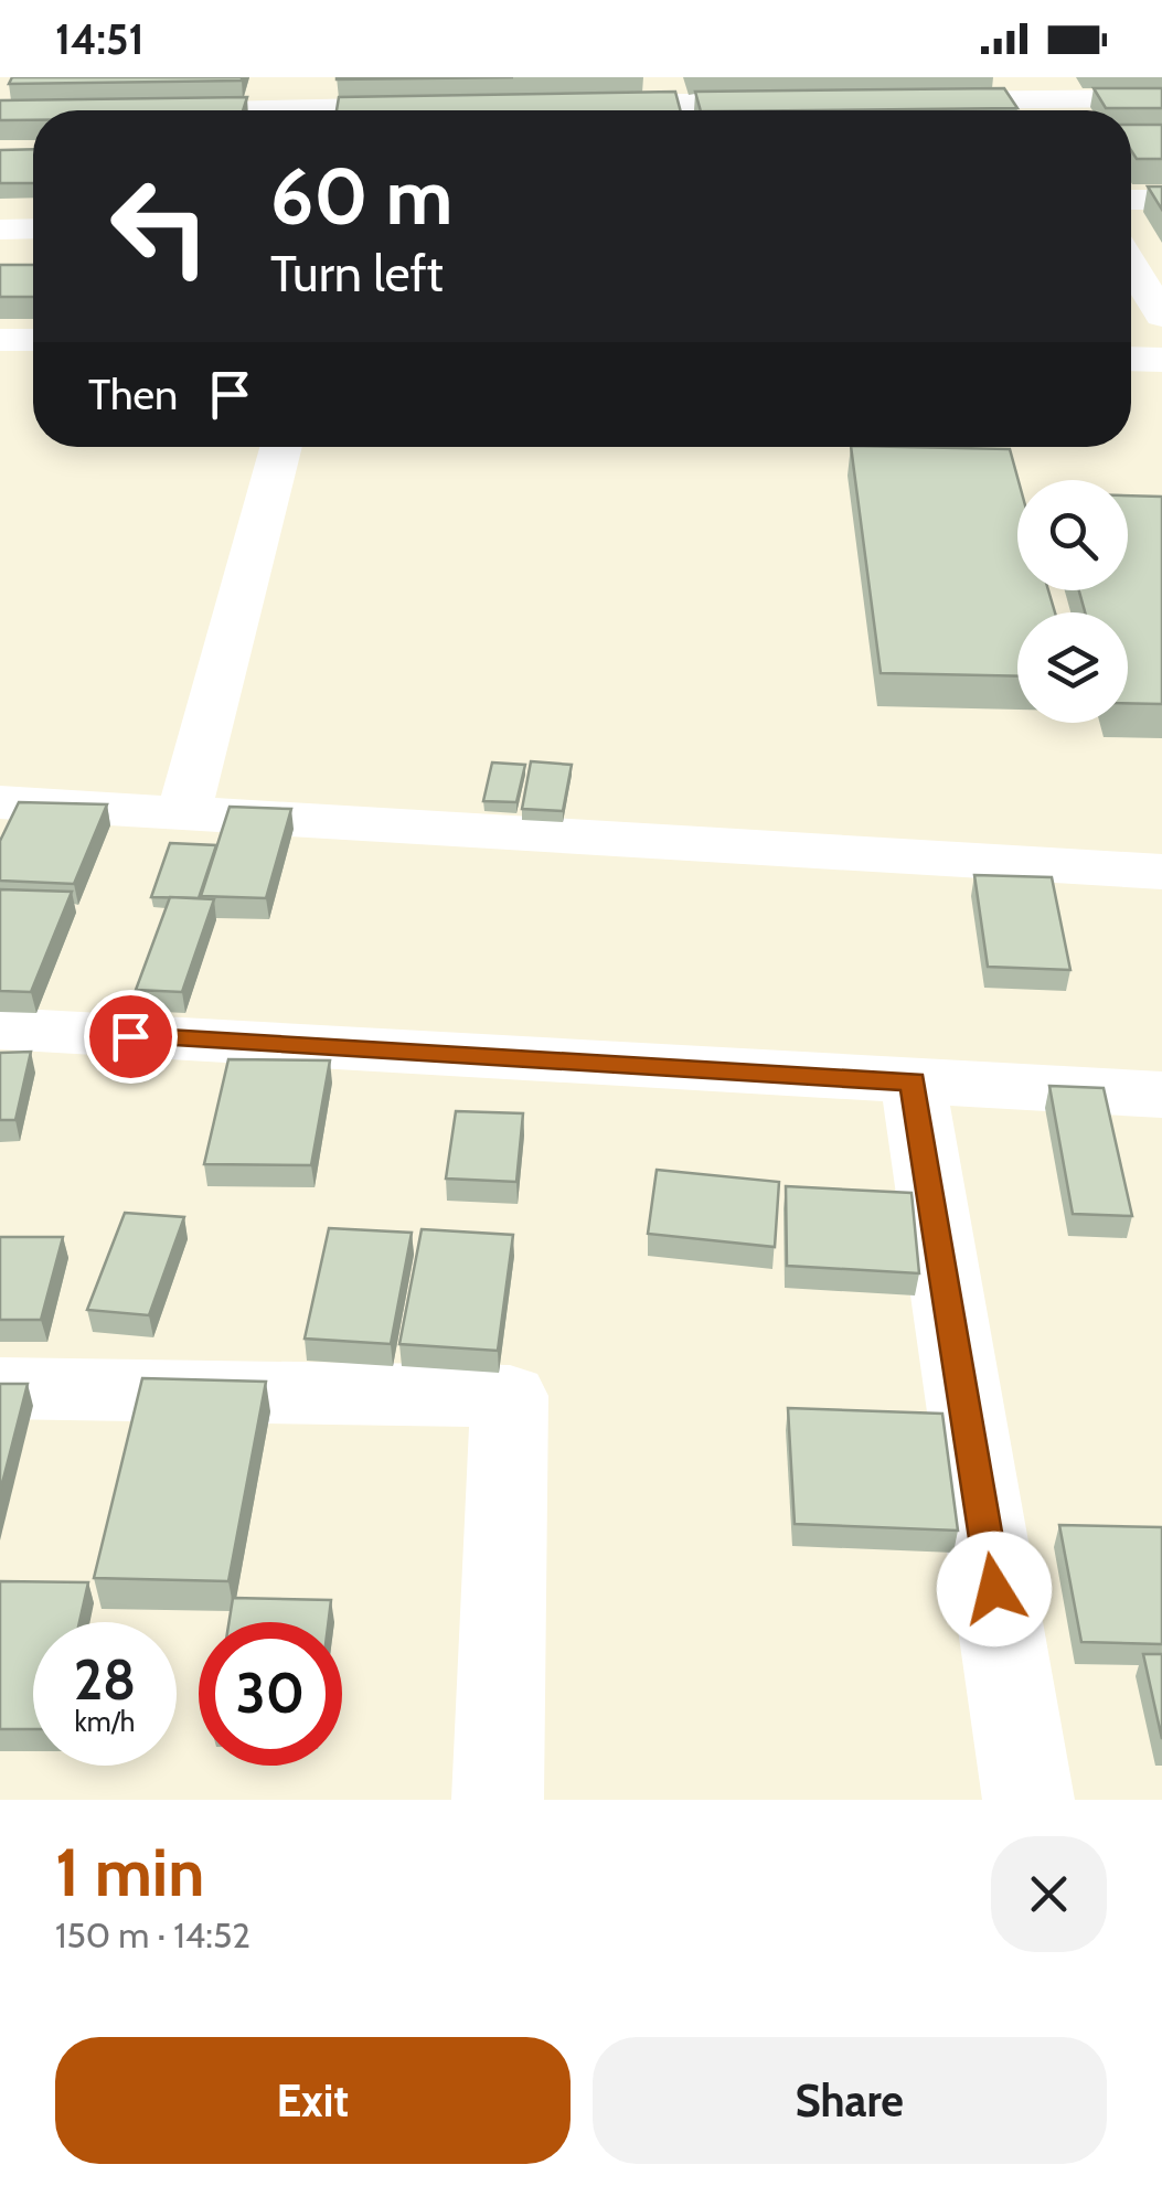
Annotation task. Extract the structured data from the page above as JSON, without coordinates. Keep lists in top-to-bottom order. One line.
{"page":{"status":"14:51","turn":["60 m","Turn left"],"then":"Then","speed":"28 km/h","limit":"30","heading":["1 min","150 m · 14:52"],"buttons":["Exit","Share"]}}
